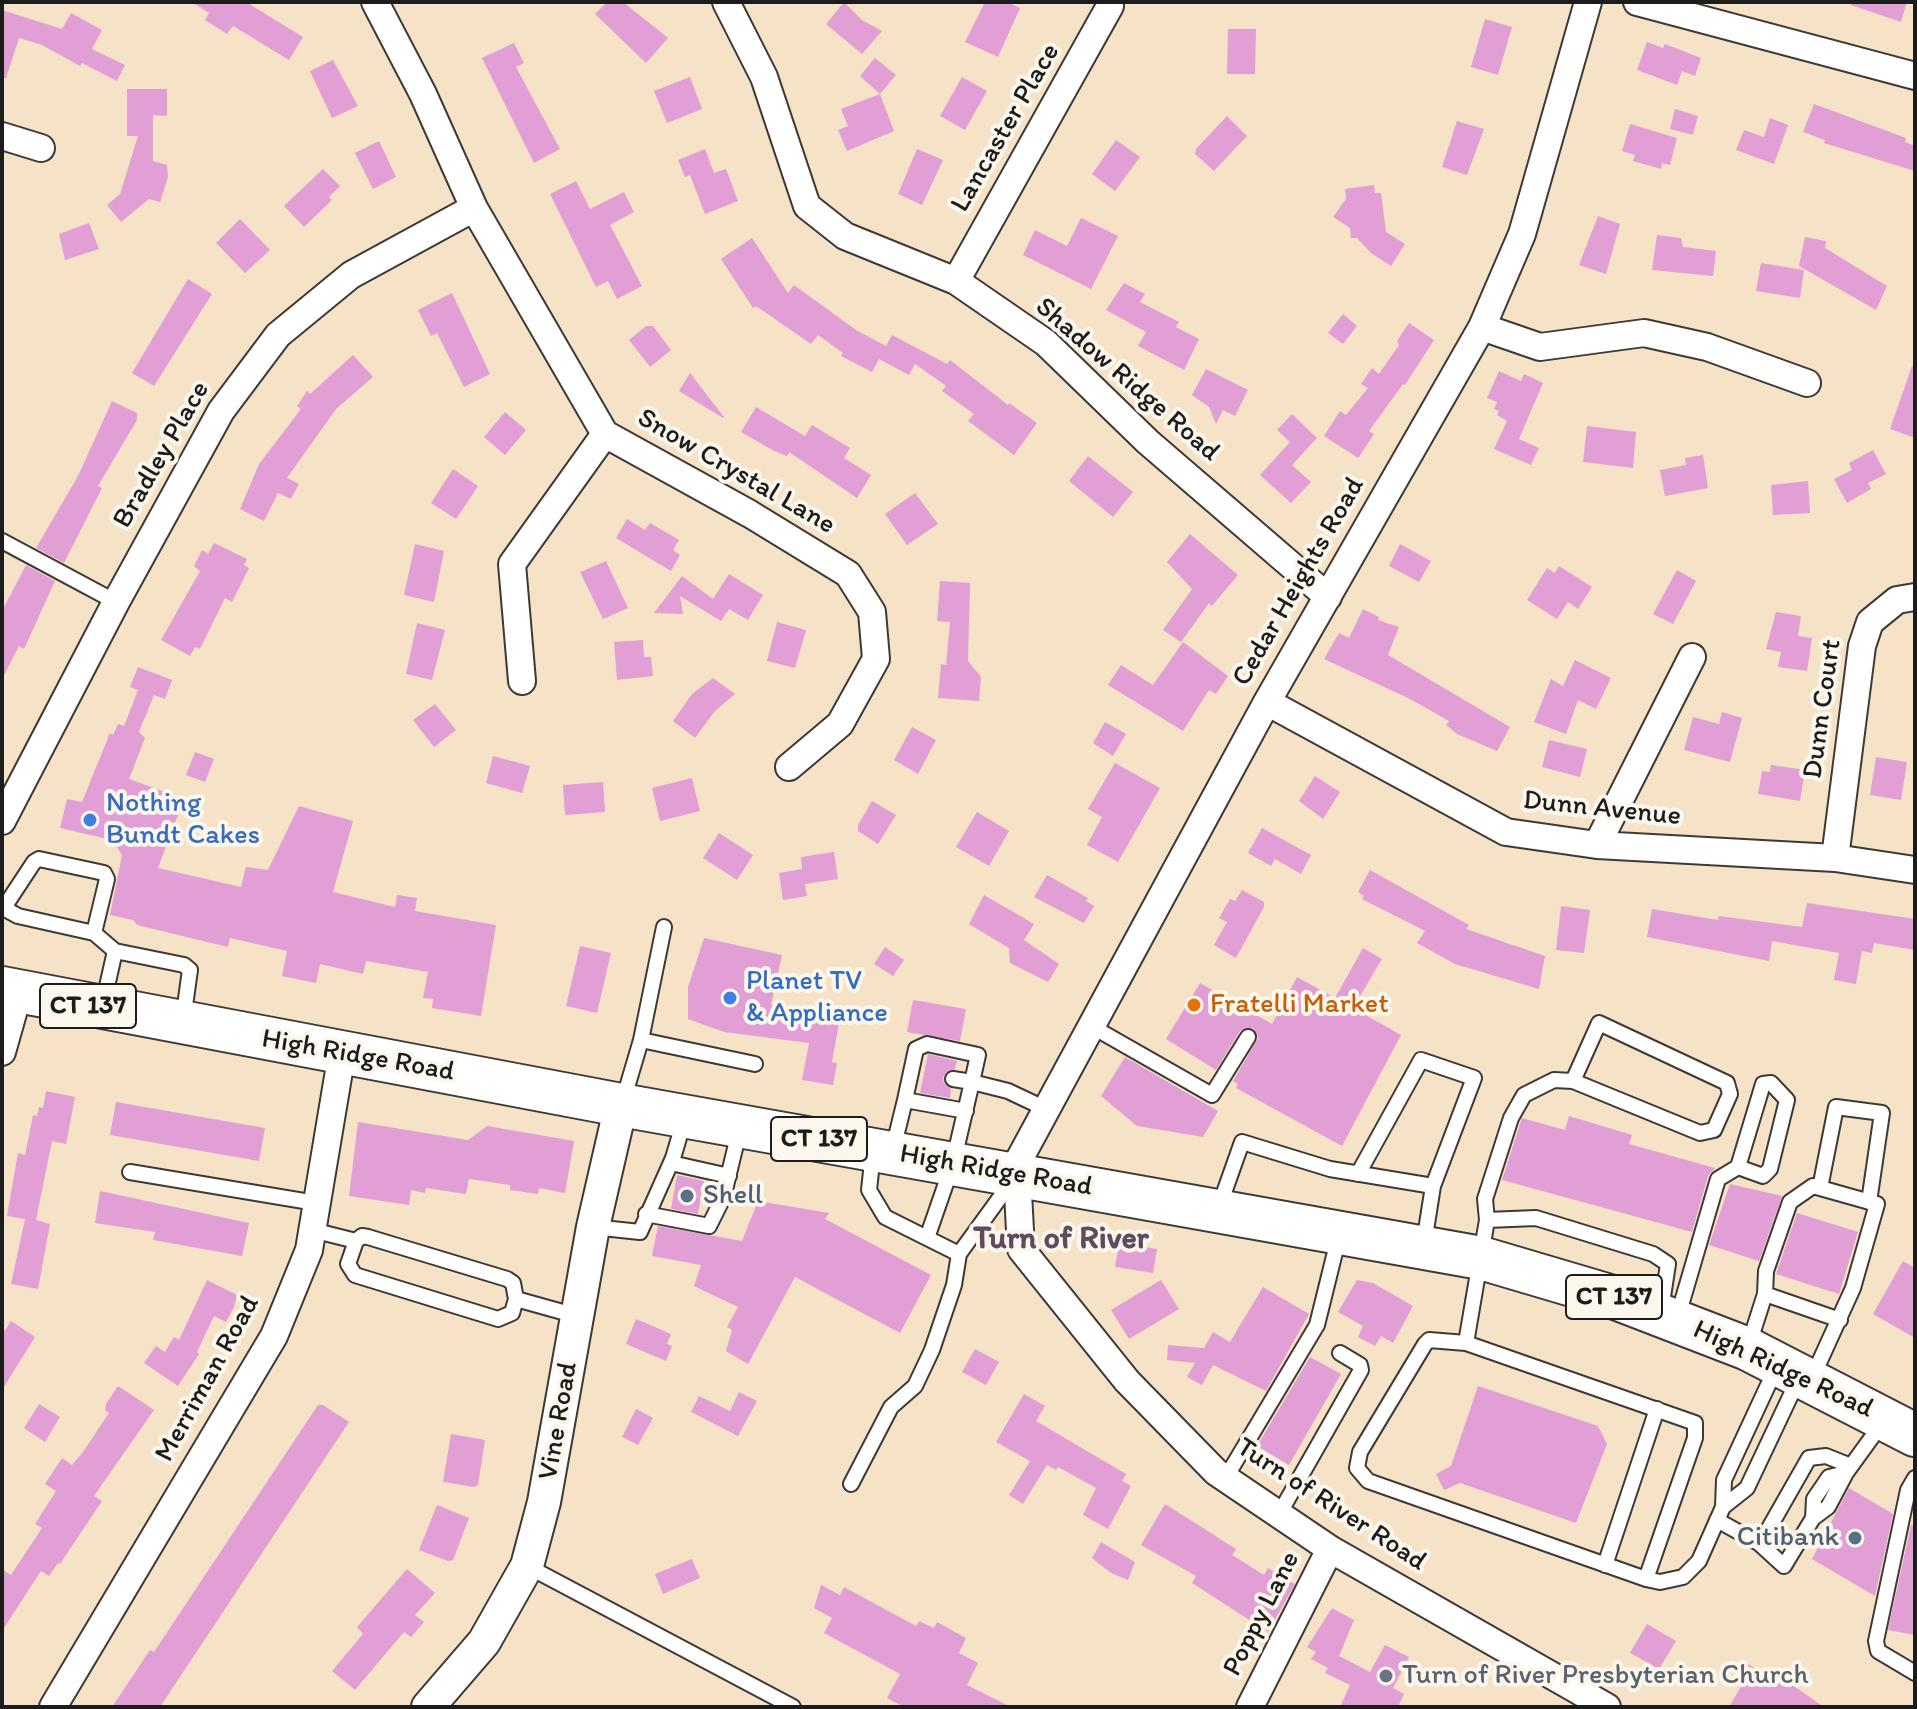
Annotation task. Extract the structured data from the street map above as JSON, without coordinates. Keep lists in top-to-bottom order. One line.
{"streets":{"main road":["CT 137","High Ridge Road"],"street":["Lancaster Place","Shadow Ridge Road","Bradley Place","Snow Crystal Lane","Cedar Heights Road","Dunn Court","Dunn Avenue","Merriman Road","Vine Road","Turn of River Road","Poppy Lane"]},"crossings":[["Lancaster Place","Shadow Ridge Road"],["Shadow Ridge Road","Cedar Heights Road"],["Bradley Place","Snow Crystal Lane"],["Cedar Heights Road","Dunn Avenue"],["Cedar Heights Road","High Ridge Road"],["Cedar Heights Road","Turn of River Road"],["Dunn Court","Dunn Avenue"],["High Ridge Road","Merriman Road"],["High Ridge Road","Vine Road"],["High Ridge Road","Turn of River Road"],["Turn of River Road","Poppy Lane"]],"districts":["Turn of River"],"places":["Nothing Bundt Cakes","Planet TV & Appliance","Fratelli Market","Shell","Citibank","Turn of River Presbyterian Church"]}
